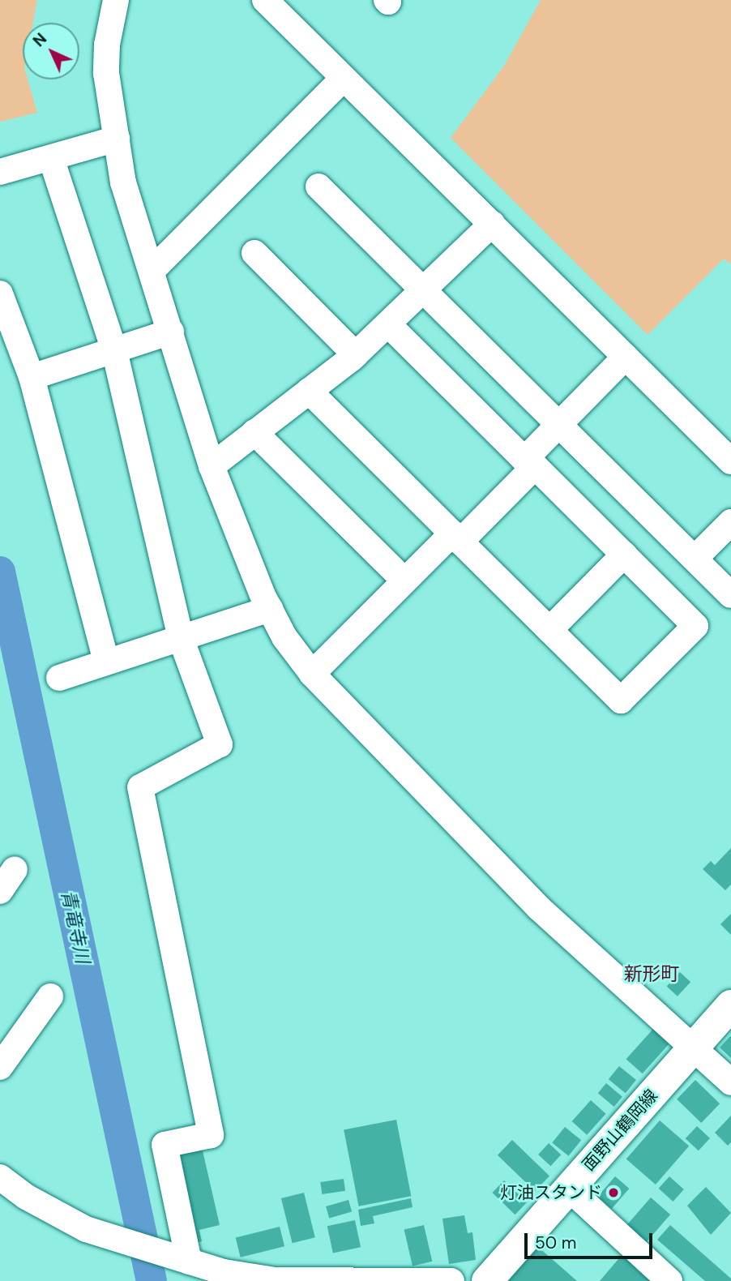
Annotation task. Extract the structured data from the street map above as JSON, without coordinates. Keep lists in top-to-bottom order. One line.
{"streets":{"main road":["面野山鶴岡線"]},"districts":["新形町"],"water":["青竜寺川"],"places":["灯油スタンド"],"scale_bar":"50 m","north":"top left"}
